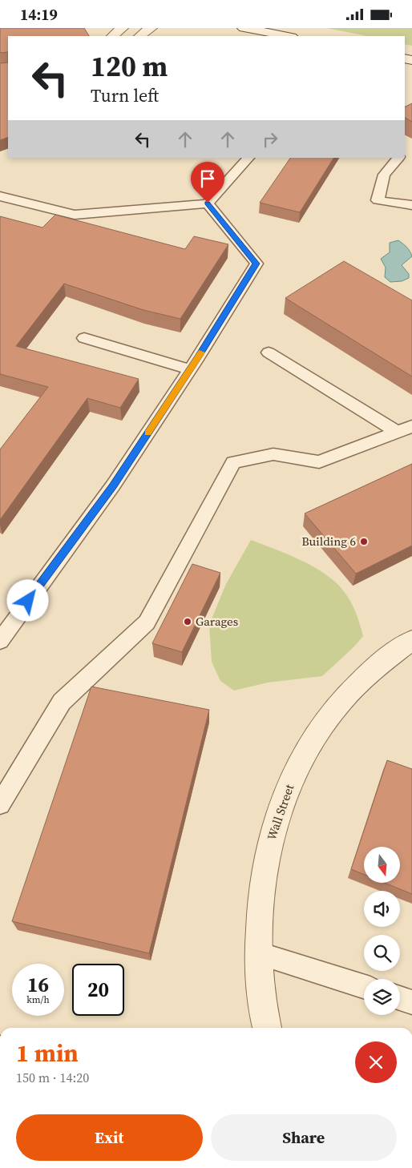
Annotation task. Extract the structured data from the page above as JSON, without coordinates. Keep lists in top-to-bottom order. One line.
{"streets":{"street":["Wall Street"]},"places":["Building 6","Garages"],"north":"bottom","page":{"status":"14:19","turn":["120 m","Turn left"],"speed":"16 km/h","limit":"20","heading":["1 min","150 m · 14:20"],"buttons":["Exit","Share"]}}
